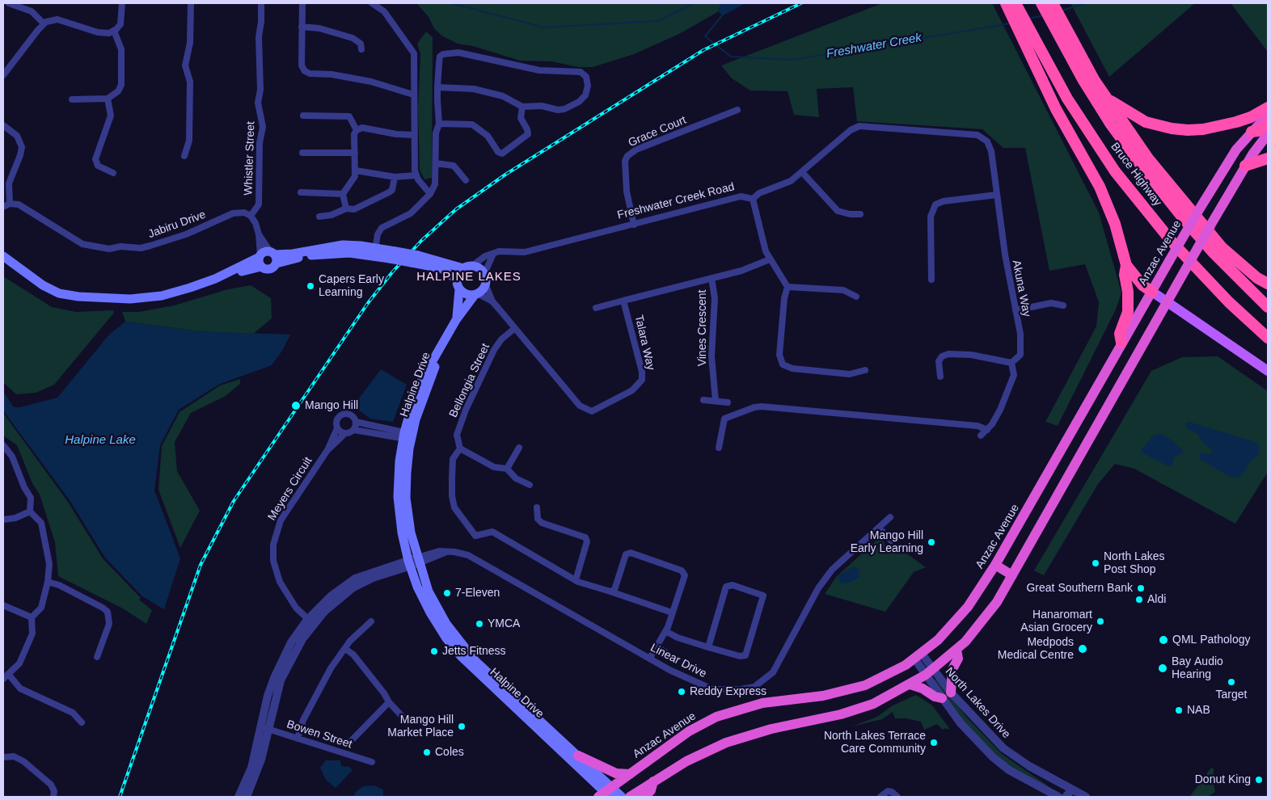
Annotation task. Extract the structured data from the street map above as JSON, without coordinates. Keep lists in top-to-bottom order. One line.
{"streets":{"highway":["Bruce Highway","Anzac Avenue"],"main road":["Halpine Drive"],"street":["Grace Court","Whistler Street","Freshwater Creek Road","Jabiru Drive","Akuna Way","Vines Crescent","Talara Way","Bellongia Street","Meyers Circuit","Linear Drive","North Lakes Drive","Bowen Street"]},"crossings":[["Grace Court","Freshwater Creek Road"],["Whistler Street","Jabiru Drive"],["Freshwater Creek Road","Talara Way"],["Freshwater Creek Road","Halpine Drive"],["Anzac Avenue","Halpine Drive"],["Anzac Avenue","North Lakes Drive"],["Talara Way","Bellongia Street"],["Talara Way","Halpine Drive"],["Halpine Drive","Linear Drive"]],"districts":["HALPINE LAKES"],"water":["Freshwater Creek","Halpine Lake"],"places":["Capers Early Learning","Mango Hill","Mango Hill Early Learning","North Lakes Post Shop","Great Southern Bank","7-Eleven","Aldi","Hanaromart Asian Grocery","YMCA","QML Pathology","Medpods Medical Centre","Jetts Fitness","Bay Audio Hearing","Target","Reddy Express","NAB","Mango Hill Market Place","North Lakes Terrace Care Community","Coles","Donut King"]}
